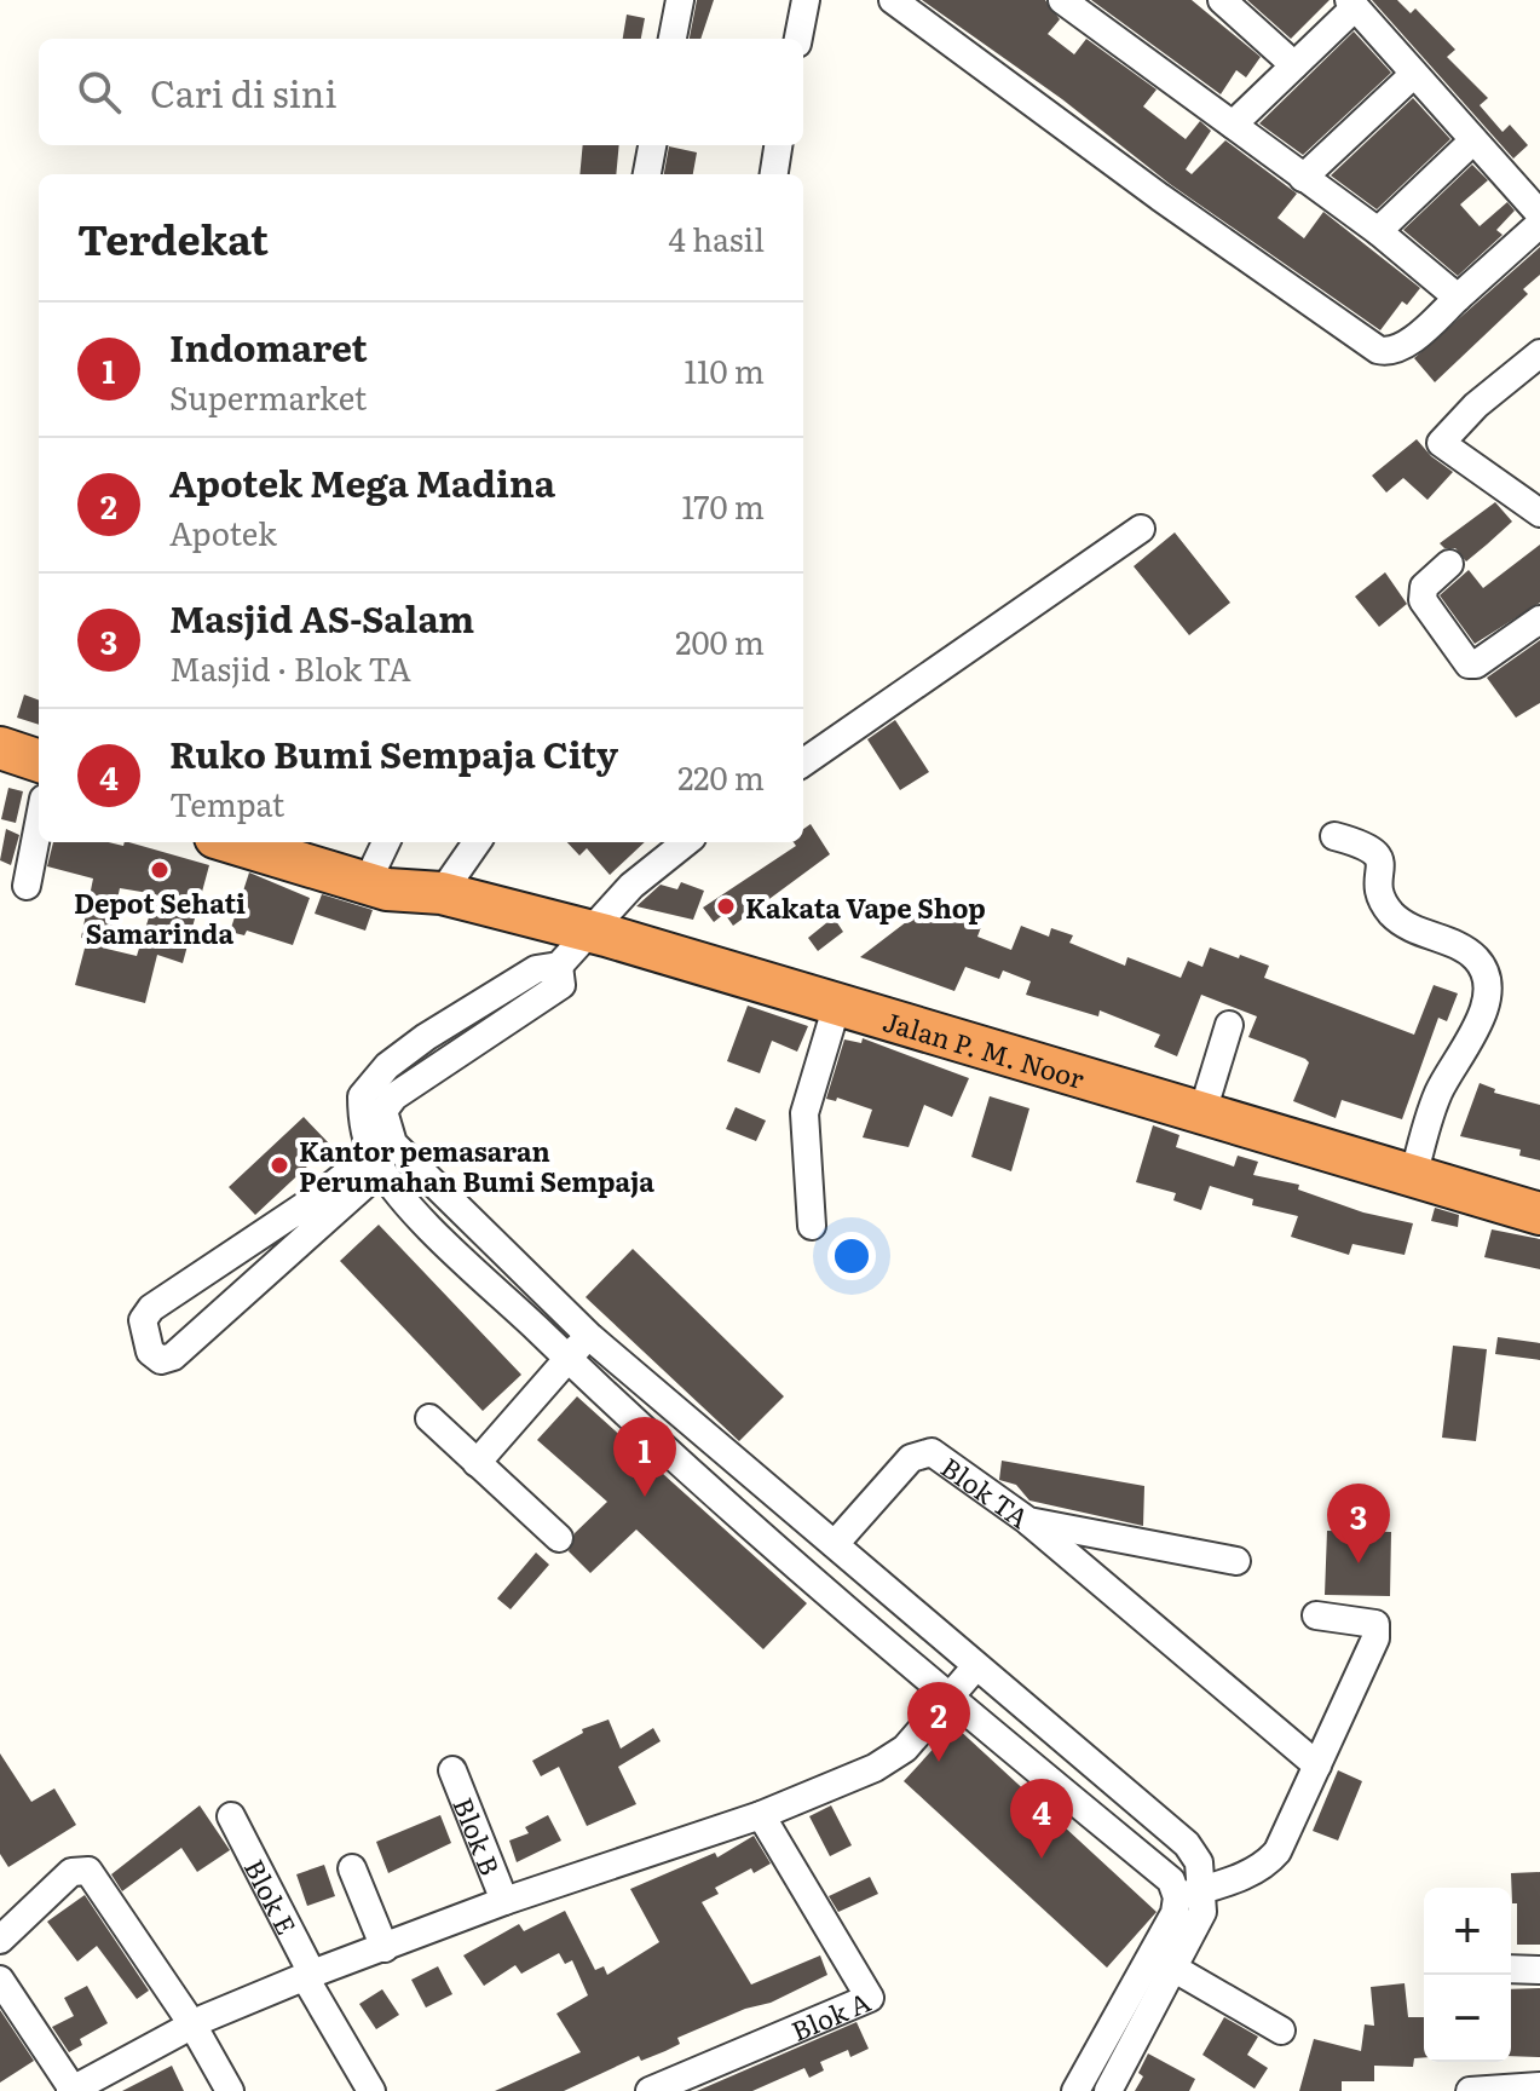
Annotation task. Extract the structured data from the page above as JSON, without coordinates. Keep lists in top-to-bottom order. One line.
{"streets":{"highway":["Jalan P. M. Noor"],"street":["Blok TA","Blok B","Blok E","Blok A"]},"places":["Depot Sehati Samarinda","Kakata Vape Shop","Kantor pemasaran Perumahan Bumi Sempaja"],"page":{"search":"Cari di sini","heading":["Terdekat","4 hasil"],"list":[{"mark":"1","name":"Indomaret","note":"Supermarket","value":"110 m"},{"mark":"2","name":"Apotek Mega Madina","note":"Apotek","value":"170 m"},{"mark":"3","name":"Masjid AS-Salam","note":"Masjid · Blok TA","value":"200 m"},{"mark":"4","name":"Ruko Bumi Sempaja City","note":"Tempat","value":"220 m"}],"pins":["1","3","2","4"],"map_buttons":["+","−"]}}
